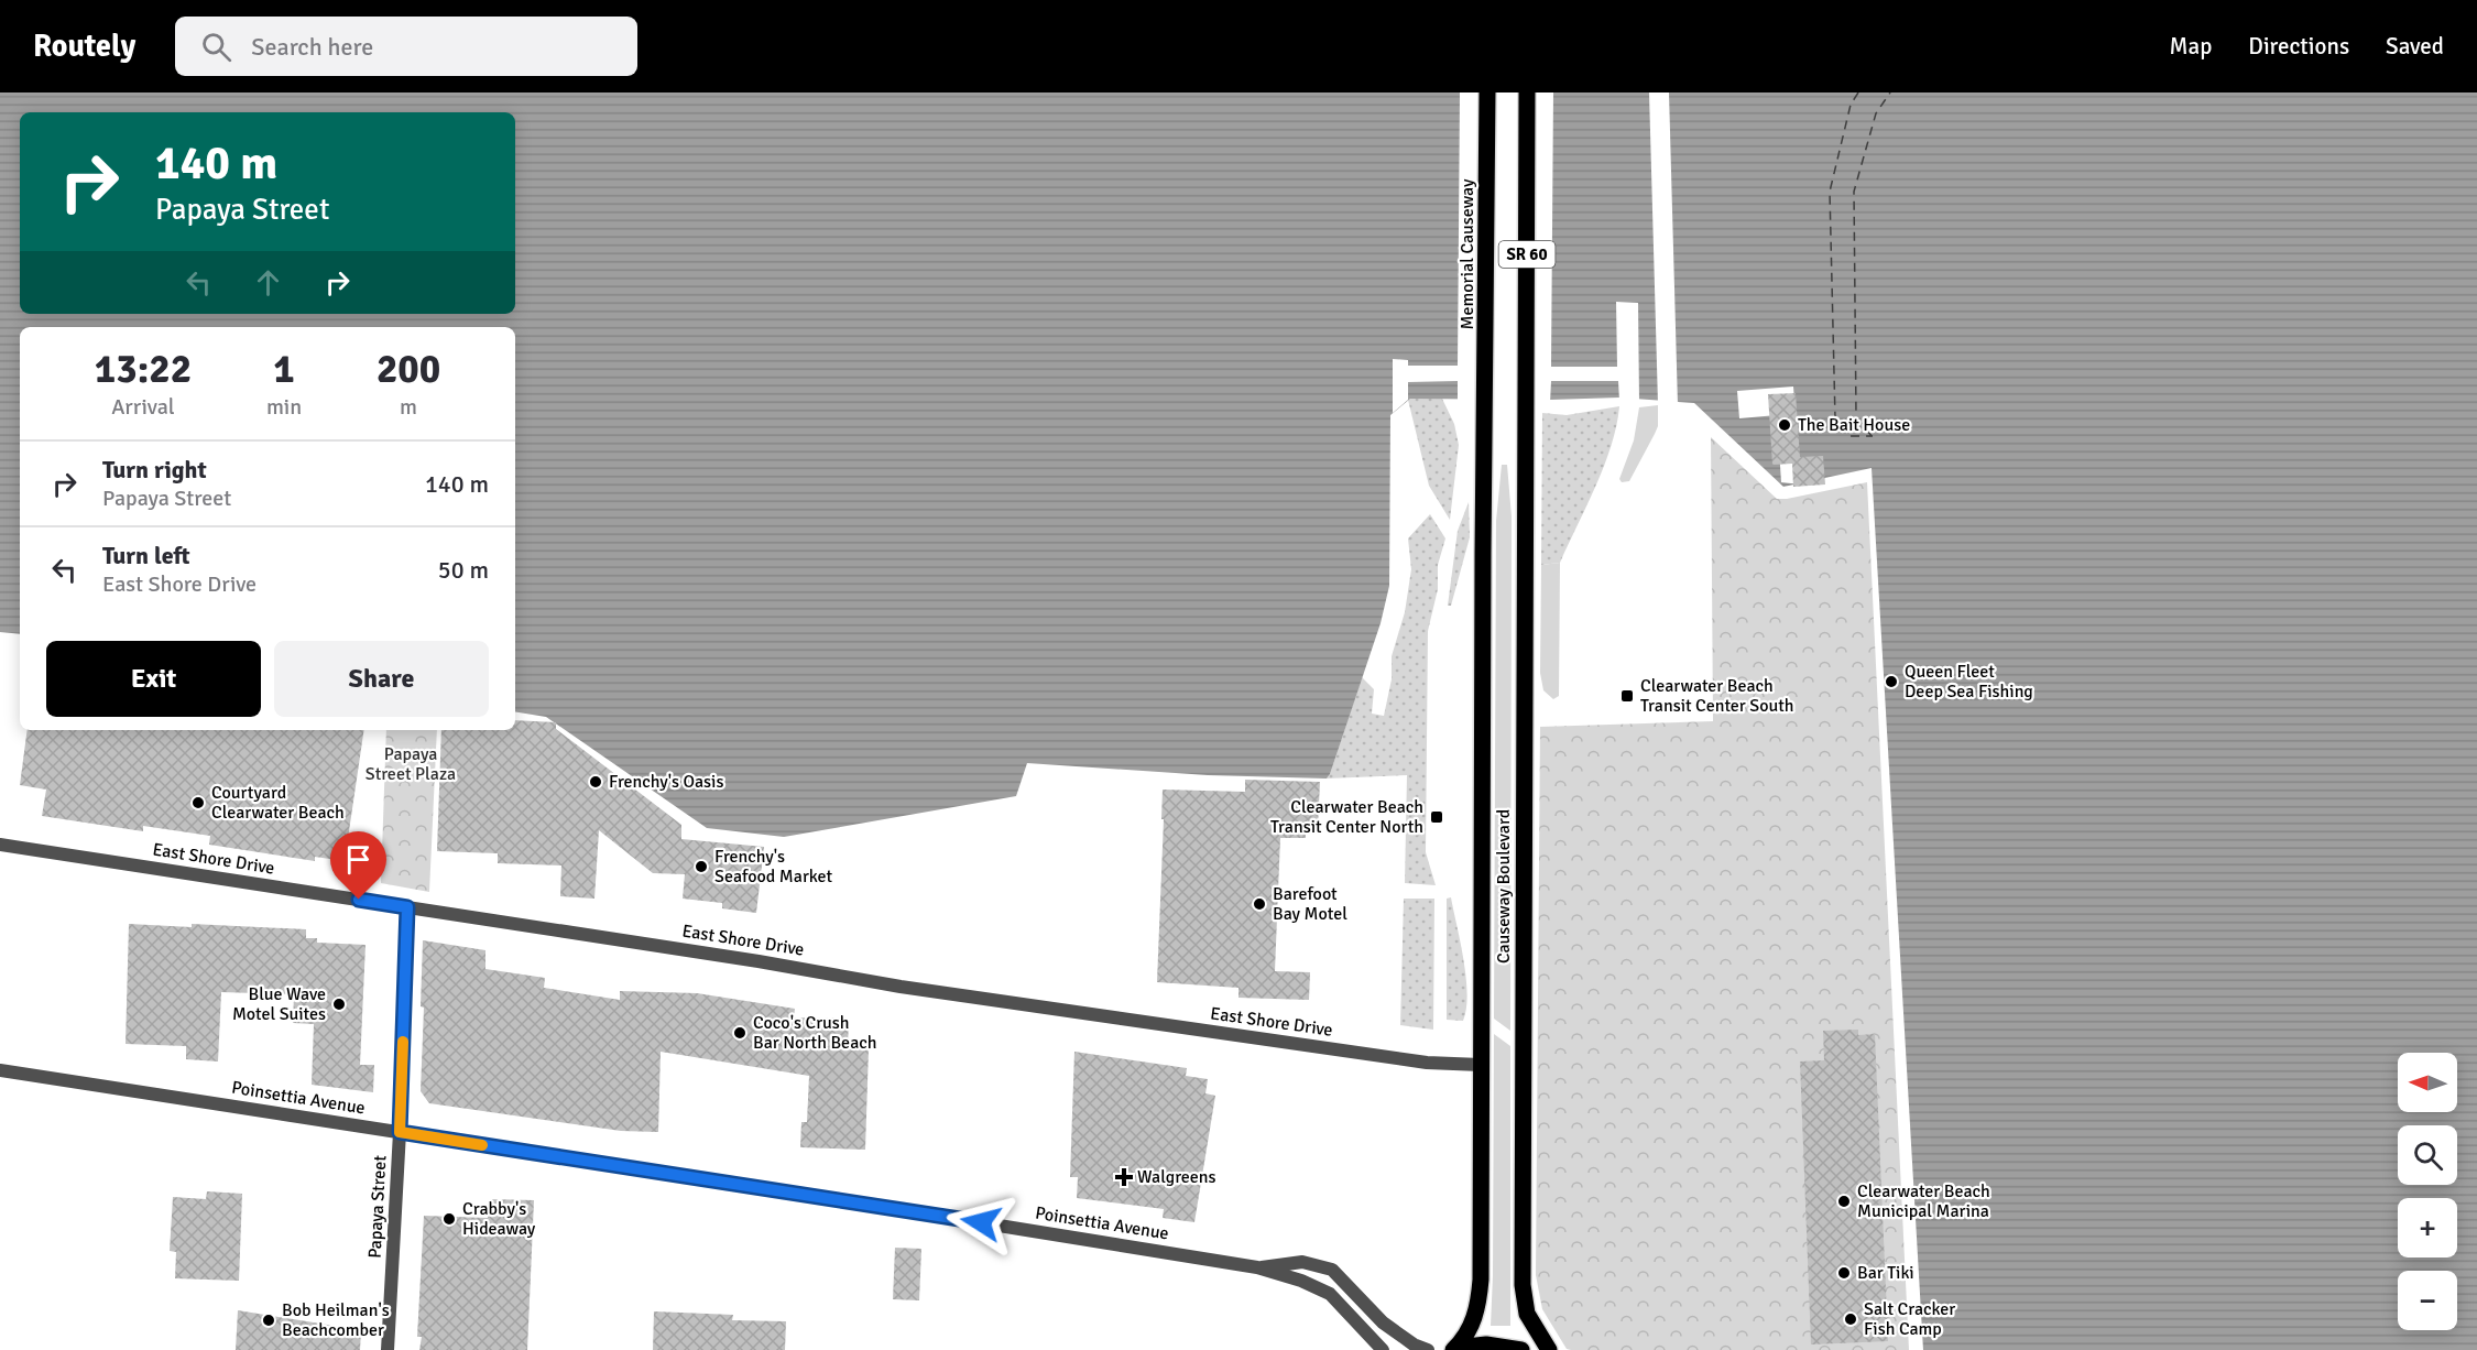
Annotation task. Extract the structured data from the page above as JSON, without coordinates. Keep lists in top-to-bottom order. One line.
{"streets":{"main road":["Memorial Causeway","SR 60","Causeway Boulevard"],"street":["East Shore Drive","Poinsettia Avenue","Papaya Street"]},"crossings":[["Memorial Causeway","Causeway Boulevard"],["East Shore Drive","Causeway Boulevard"],["East Shore Drive","Papaya Street"],["Poinsettia Avenue","Papaya Street"]],"parks":["Papaya Street Plaza"],"places":{"other":["The Bait House","Queen Fleet Deep Sea Fishing","Frenchy's Oasis","Courtyard Clearwater Beach","Frenchy's Seafood Market","Barefoot Bay Motel","Blue Wave Motel Suites","Coco's Crush Bar North Beach","Clearwater Beach Municipal Marina","Crabby's Hideaway","Bar Tiki","Salt Cracker Fish Camp","Bob Heilman's Beachcomber"],"transit":["Clearwater Beach Transit Center South","Clearwater Beach Transit Center North"],"health":["Walgreens"]},"north":"left","page":{"header":"Routely","search":"Search here","nav":["Map","Directions","Saved"],"turn":["140 m","Papaya Street"],"eta":["13:22","Arrival","1","min","200","m"],"list":[{"name":"Turn right","note":"Papaya Street","value":"140 m"},{"name":"Turn left","note":"East Shore Drive","value":"50 m"}],"buttons":["Exit","Share"],"map_buttons":["+","−"]}}
